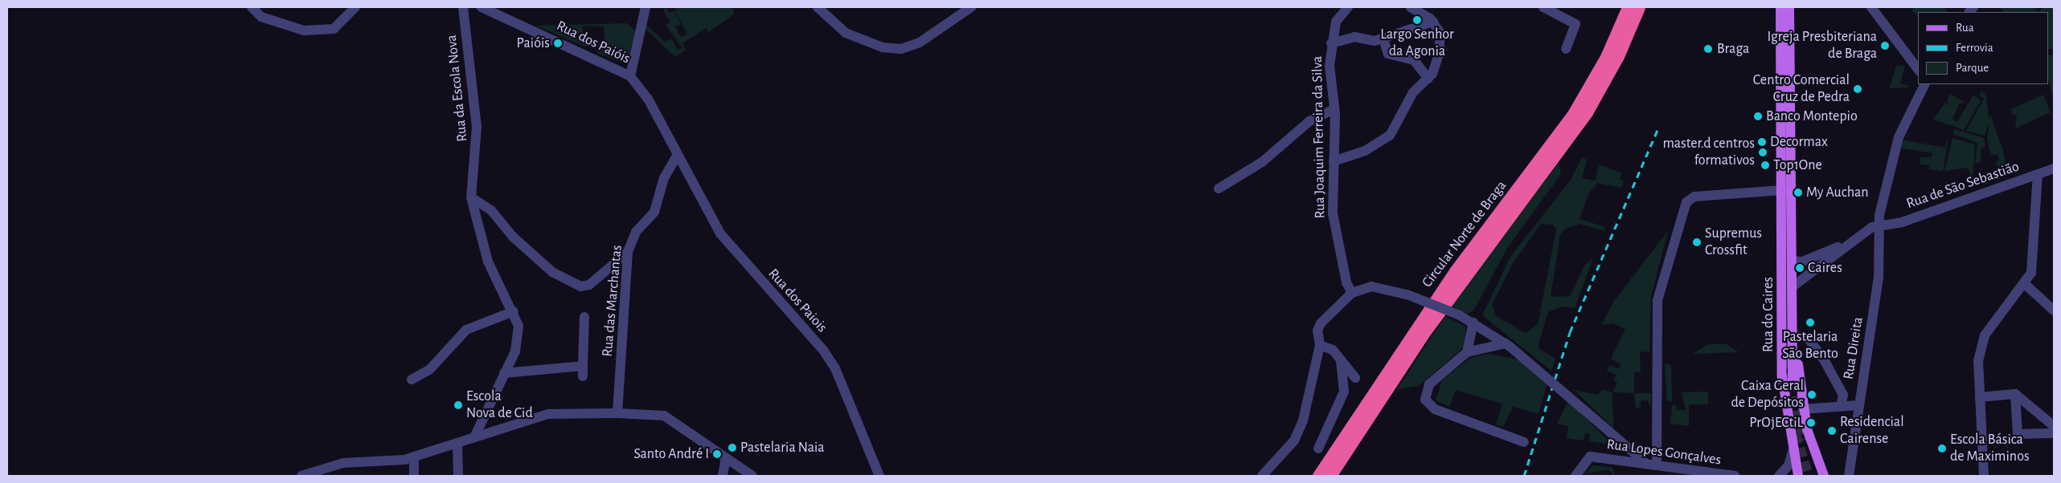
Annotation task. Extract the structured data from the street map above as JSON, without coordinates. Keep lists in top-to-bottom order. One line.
{"streets":{"highway":["Circular Norte de Braga"],"main road":["Rua do Caires"],"street":["Rua dos Paióis","Rua da Escola Nova","Rua Joaquim Ferreira da Silva","Rua de São Sebastião","Rua das Marchantas","Rua dos Paiois","Rua Direita","Rua Lopes Gonçalves"]},"crossings":[["Rua dos Paióis","Rua das Marchantas"],["Rua dos Paióis","Rua dos Paiois"],["Rua de São Sebastião","Rua Direita"],["Rua das Marchantas","Rua dos Paiois"]],"places":["Largo Senhor da Agonia","Paióis","Igreja Presbiteriana de Braga","Braga","Centro Comercial Cruz de Pedra","Banco Montepio","Decormax","master.d centros formativos","Top1One","My Auchan","Supremus Crossfit","Caires","Pastelaria São Bento","Caixa Geral de Depósitos","Escola Nova de Cid","PrOjECtiL","Residencial Cairense","Pastelaria Naia","Escola Básica de Maximinos","Santo André I"],"legend":["Rua","Ferrovia","Parque"]}
